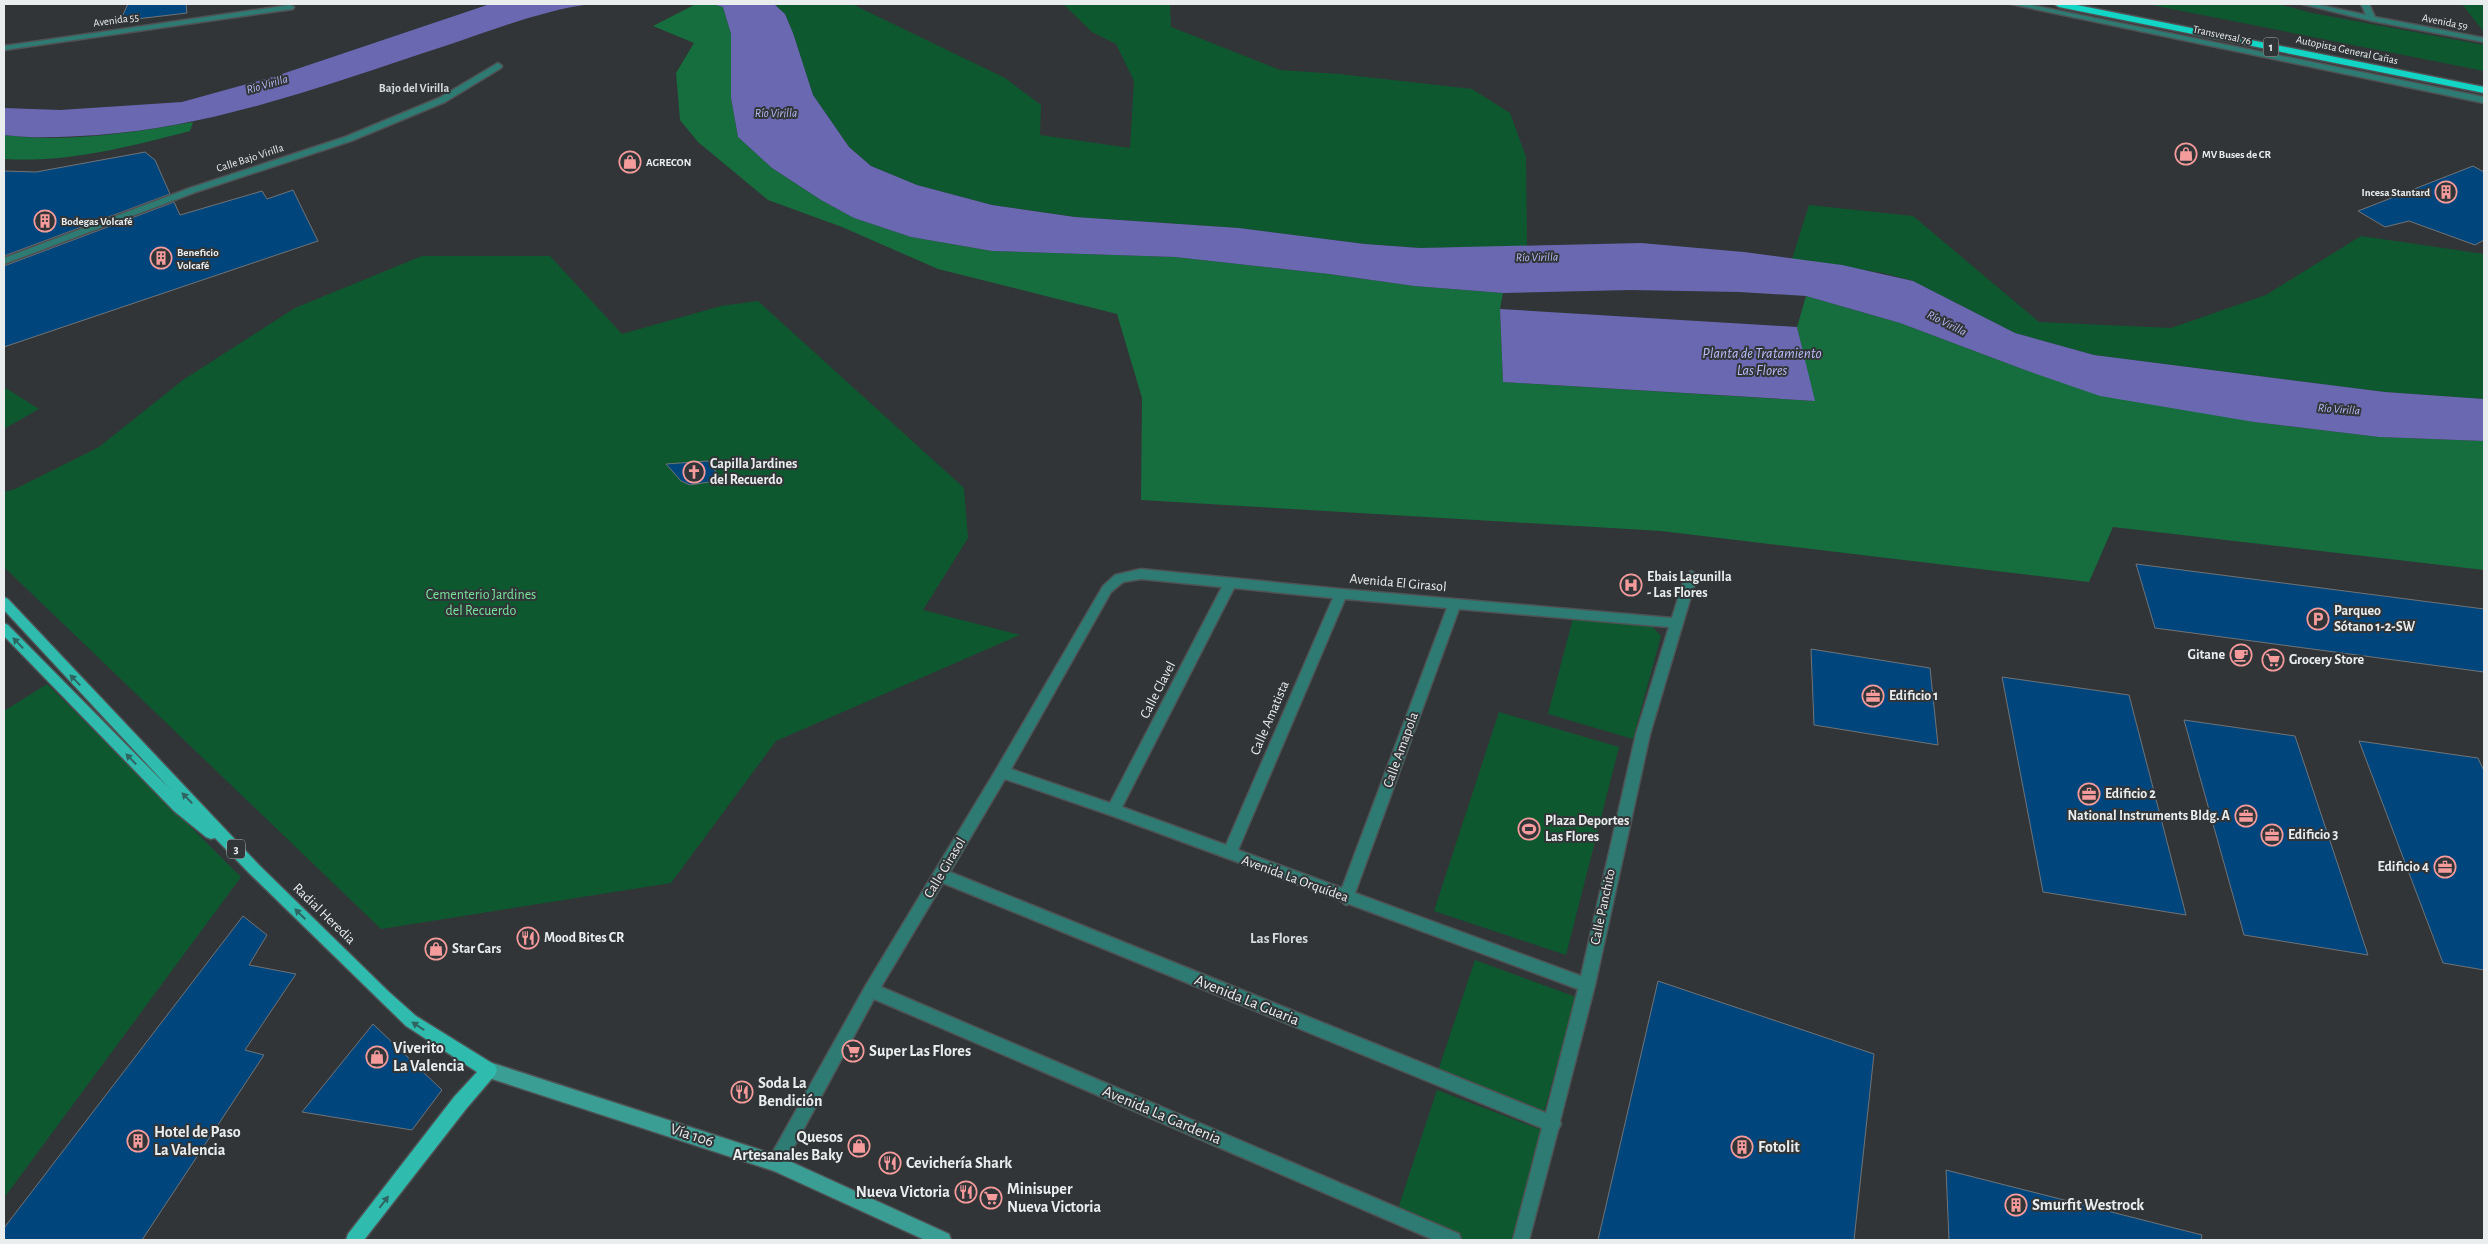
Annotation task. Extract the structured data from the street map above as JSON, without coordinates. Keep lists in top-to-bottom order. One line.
{"streets":{"highway":["1","Autopista General Cañas"],"main road":["3","Radial Heredia","Vía 106"],"street":["Avenida 55","Avenida 59","Transversal 76","Calle Bajo Virilla","Avenida El Girasol","Calle Clavel","Calle Amatista","Calle Amapola","Calle Girasol","Avenida La Orquídea","Calle Panchito","Avenida La Guaria","Avenida La Gardenia"]},"crossings":[["Avenida El Girasol","Calle Clavel"],["Avenida El Girasol","Calle Amatista"],["Avenida El Girasol","Calle Amapola"],["Avenida El Girasol","Calle Girasol"],["Avenida El Girasol","Calle Panchito"],["Calle Clavel","Avenida La Orquídea"],["Calle Amatista","Avenida La Orquídea"],["Calle Amapola","Avenida La Orquídea"],["Calle Girasol","Avenida La Orquídea"],["Calle Girasol","Avenida La Guaria"],["Calle Girasol","Avenida La Gardenia"],["Calle Girasol","Vía 106"],["Avenida La Orquídea","Calle Panchito"],["Calle Panchito","Avenida La Guaria"],["Radial Heredia","Vía 106"]],"districts":["Bajo del Virilla","Las Flores"],"water":["Río Virilla","Planta de Tratamiento Las Flores"],"parks":["Cementerio Jardines del Recuerdo"],"places":{"shop":["MV Buses de CR","AGRECON","Star Cars","Viverito La Valencia","Quesos Artesanales Baky"],"building":["Incesa Stantard","Bodegas Volcafé","Beneficio Volcafé","Hotel de Paso La Valencia","Fotolit","Smurfit Westrock"],"church":["Capilla Jardines del Recuerdo"],"hospital":["Ebais Lagunilla - Las Flores"],"parking":["Parqueo Sótano 1-2-SW"],"cafe":["Gitane"],"supermarket":["Grocery Store","Super Las Flores","Minisuper Nueva Victoria"],"office":["Edificio 1","Edificio 2","National Instruments Bldg. A","Edificio 3","Edificio 4"],"sports":["Plaza Deportes Las Flores"],"restaurant":["Mood Bites CR","Soda La Bendición","Cevichería Shark","Nueva Victoria"]}}
